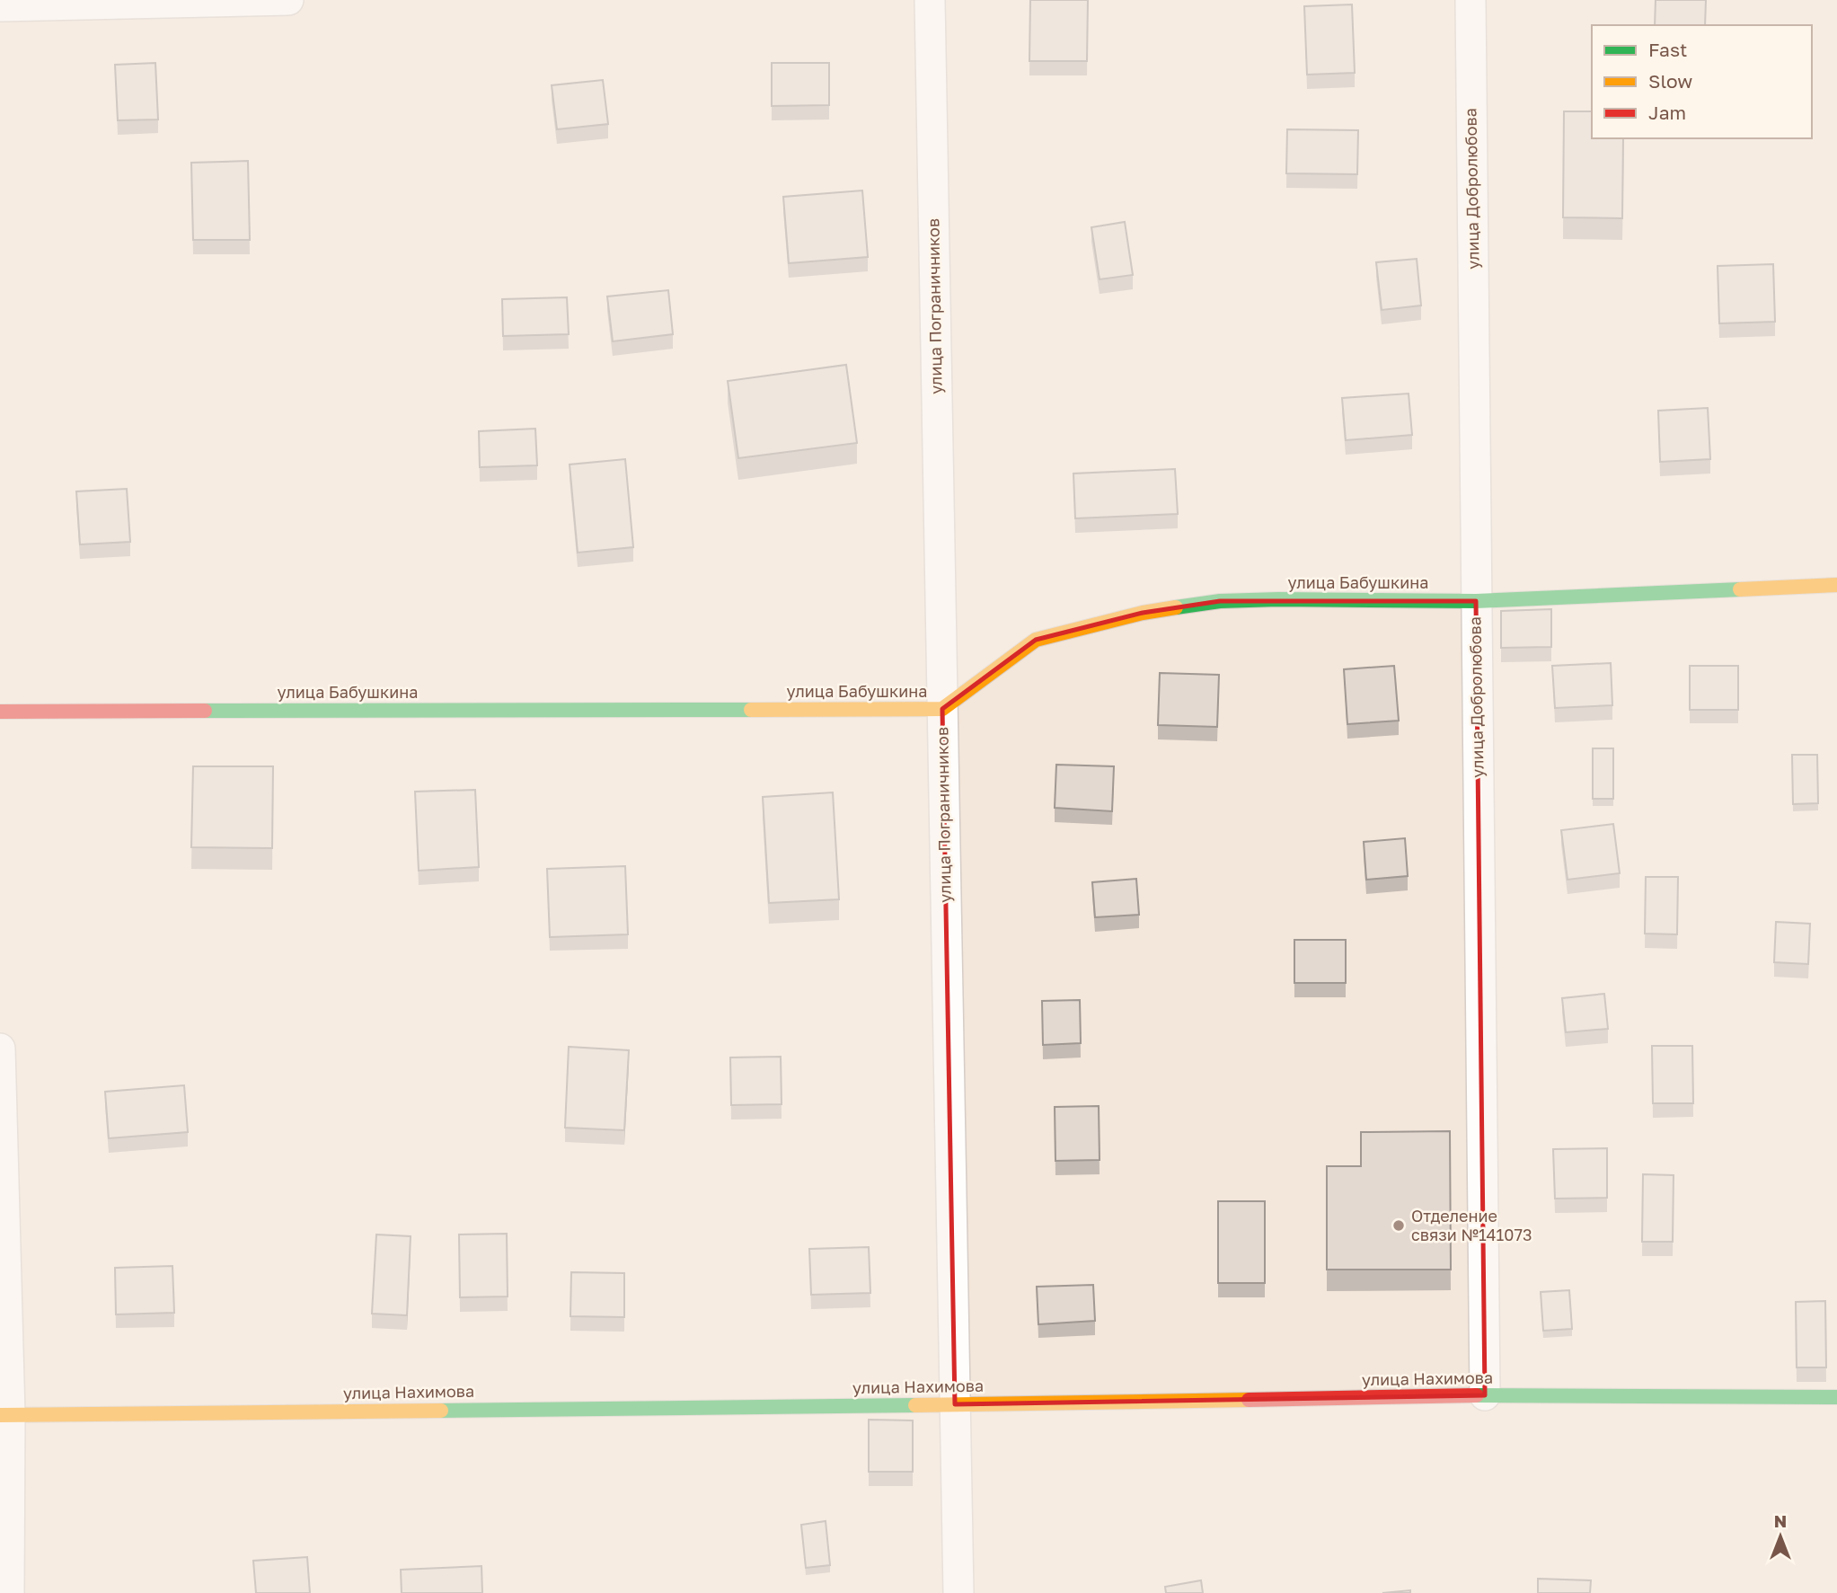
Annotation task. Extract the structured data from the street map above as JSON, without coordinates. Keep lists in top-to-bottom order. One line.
{"streets":{"street":["улица Добролюбова","улица Пограничников","улица Бабушкина","улица Нахимова"]},"crossings":[["улица Добролюбова","улица Бабушкина"],["улица Добролюбова","улица Нахимова"],["улица Пограничников","улица Бабушкина"],["улица Пограничников","улица Нахимова"]],"places":["Отделение связи №141073"],"legend":["Fast","Slow","Jam"],"north":"top"}
